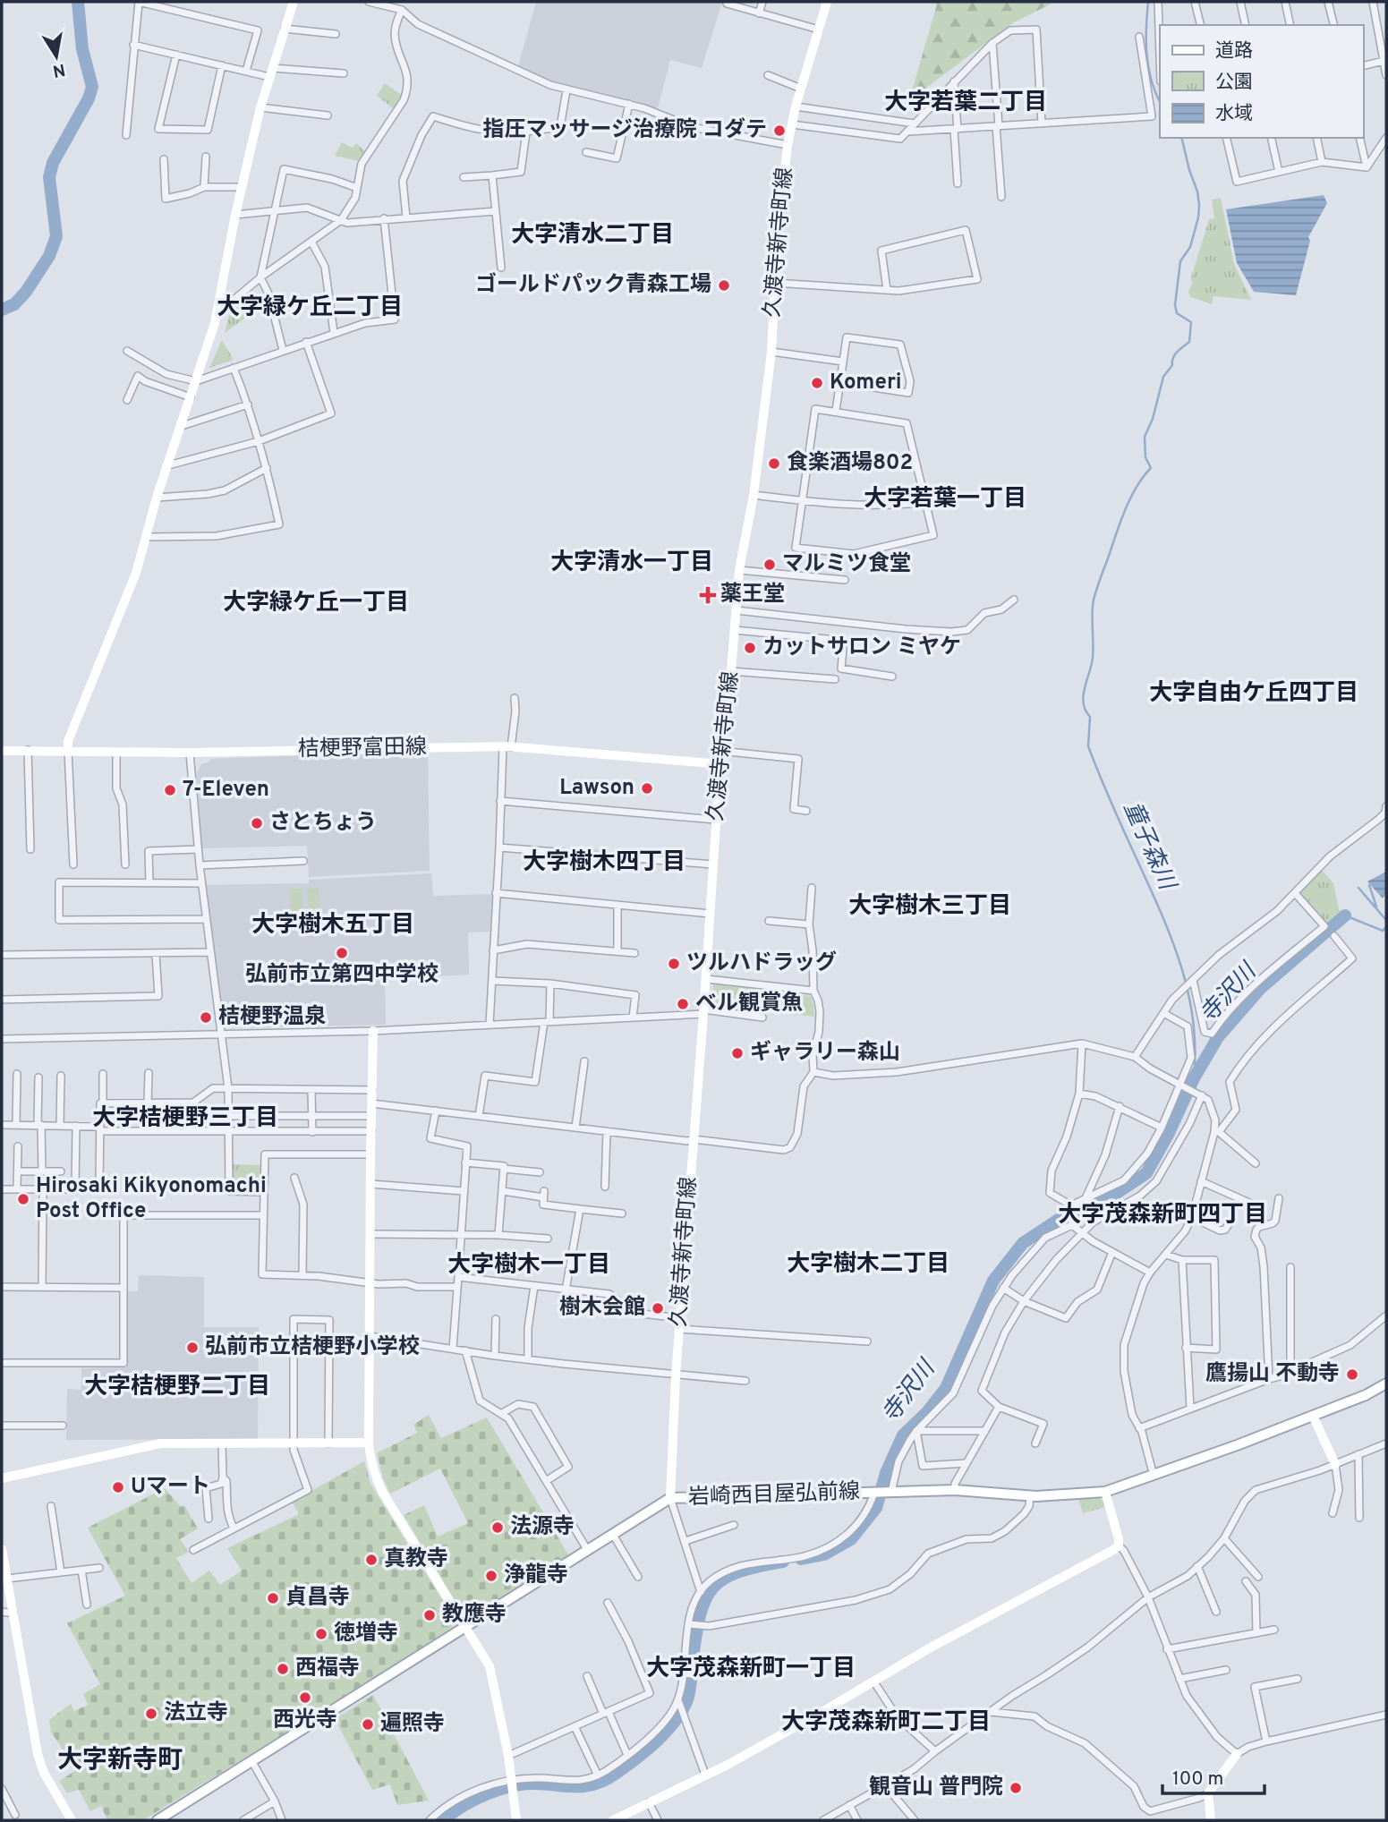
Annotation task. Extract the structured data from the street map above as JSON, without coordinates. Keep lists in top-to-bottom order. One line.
{"streets":{"main road":["岩崎西目屋弘前線"],"street":["久渡寺新寺町線","桔梗野富田線"]},"crossings":[["久渡寺新寺町線","桔梗野富田線"],["久渡寺新寺町線","岩崎西目屋弘前線"]],"districts":["大字若葉二丁目","大字清水二丁目","大字緑ケ丘二丁目","大字若葉一丁目","大字清水一丁目","大字緑ケ丘一丁目","大字自由ケ丘四丁目","大字樹木四丁目","大字樹木三丁目","大字樹木五丁目","大字桔梗野三丁目","大字茂森新町四丁目","大字樹木二丁目","大字樹木一丁目","大字桔梗野二丁目","大字茂森新町一丁目","大字茂森新町二丁目","大字新寺町"],"water":["童子森川","寺沢川"],"places":{"other":["指圧マッサージ治療院 コダテ","ゴールドパック青森工場","Komeri","食楽酒場802","マルミツ食堂","カットサロン ミヤケ","Lawson","7-Eleven","さとちょう","弘前市立第四中学校","ツルハドラッグ","ベル観賞魚","桔梗野温泉","ギャラリー森山","Hirosaki Kikyonomachi Post Office","樹木会館","弘前市立桔梗野小学校","鷹揚山 不動寺","Uマート","法源寺","真教寺","浄龍寺","貞昌寺","教應寺","徳増寺","西福寺","西光寺","法立寺","遍照寺","観音山 普門院"],"health":["薬王堂"]},"legend":["道路","公園","水域"],"scale_bar":"100 m","north":"bottom"}
